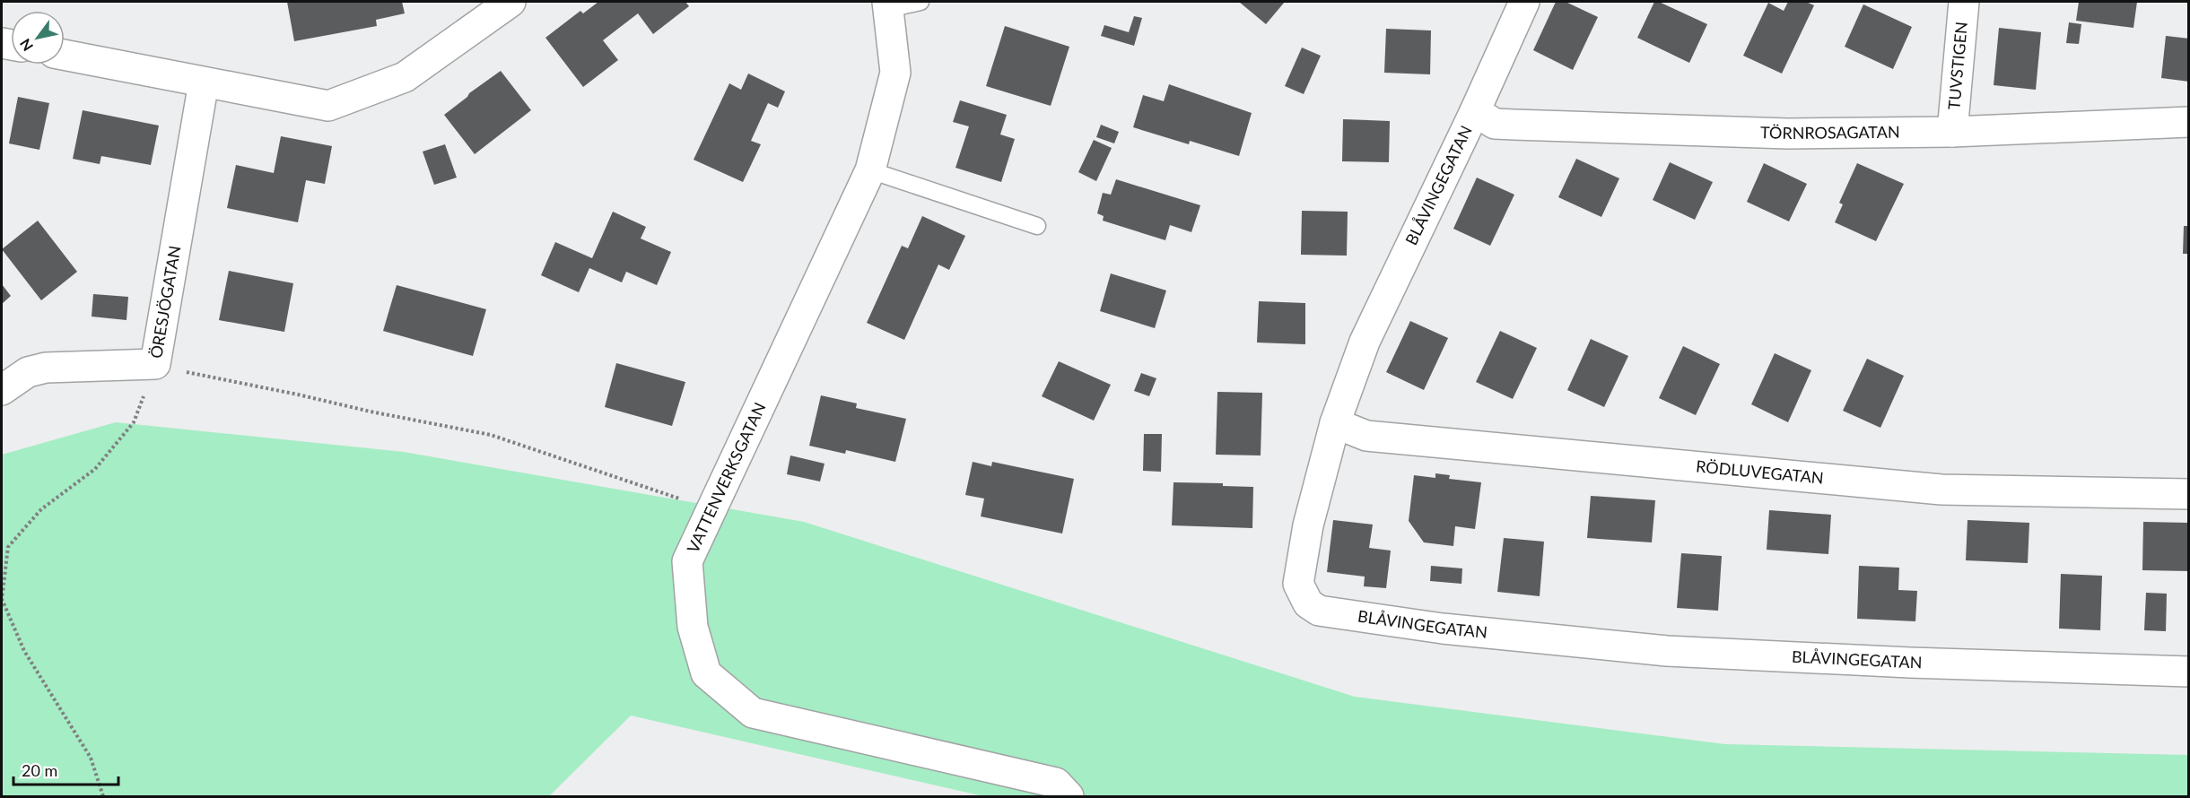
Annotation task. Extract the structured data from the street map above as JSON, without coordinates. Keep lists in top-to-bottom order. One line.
{"streets":{"street":["TUVSTIGEN","TÖRNROSAGATAN","BLÅVINGEGATAN","ÖRESJÖGATAN","RÖDLUVEGATAN","VATTENVERKSGATAN"]},"crossings":[["TUVSTIGEN","TÖRNROSAGATAN"],["TÖRNROSAGATAN","BLÅVINGEGATAN"],["BLÅVINGEGATAN","RÖDLUVEGATAN"]],"scale_bar":"20 m","north":"bottom left"}
